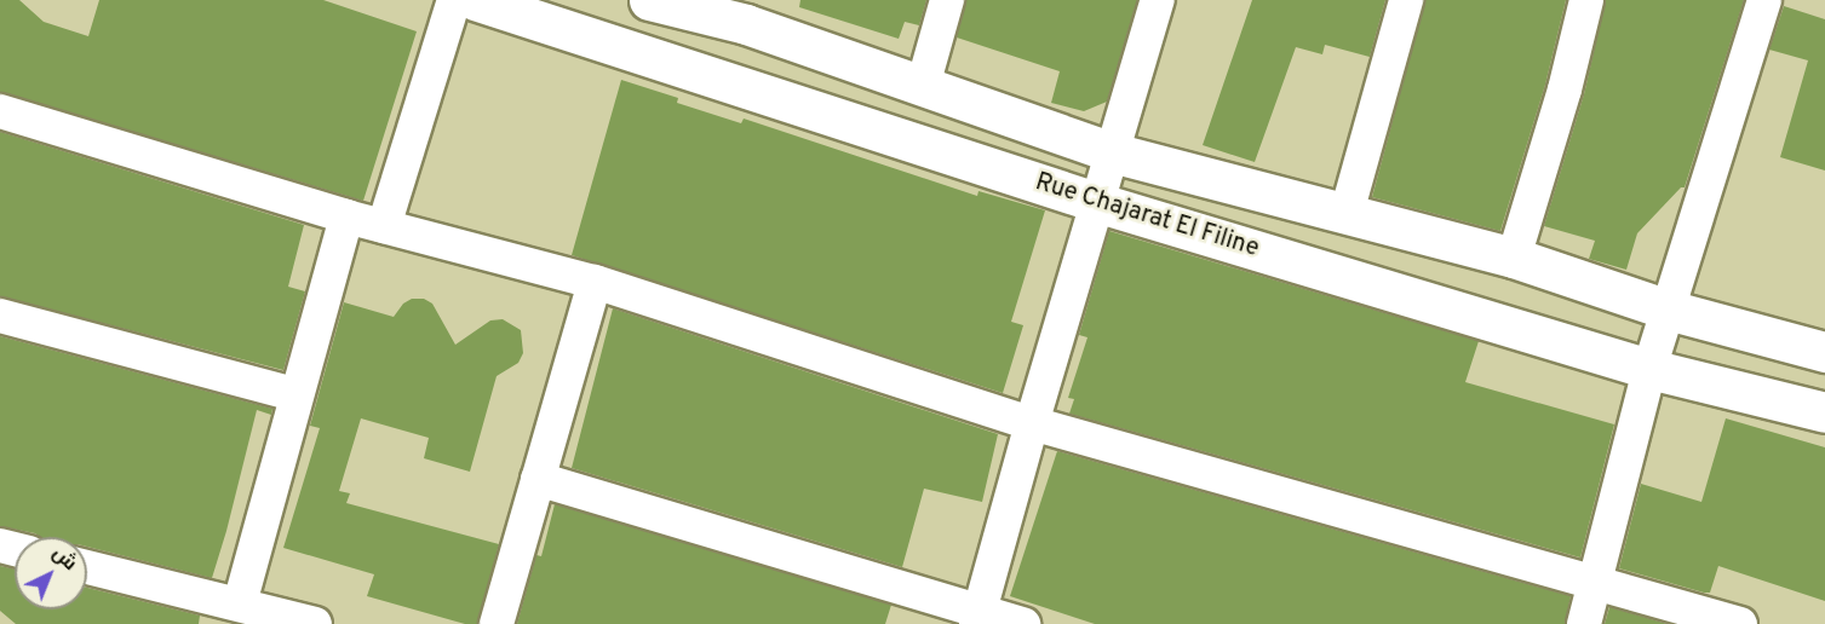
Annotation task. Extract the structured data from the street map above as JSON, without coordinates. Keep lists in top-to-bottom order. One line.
{"streets":{"street":["Rue Chajarat El Filine"]},"north":"top right"}
